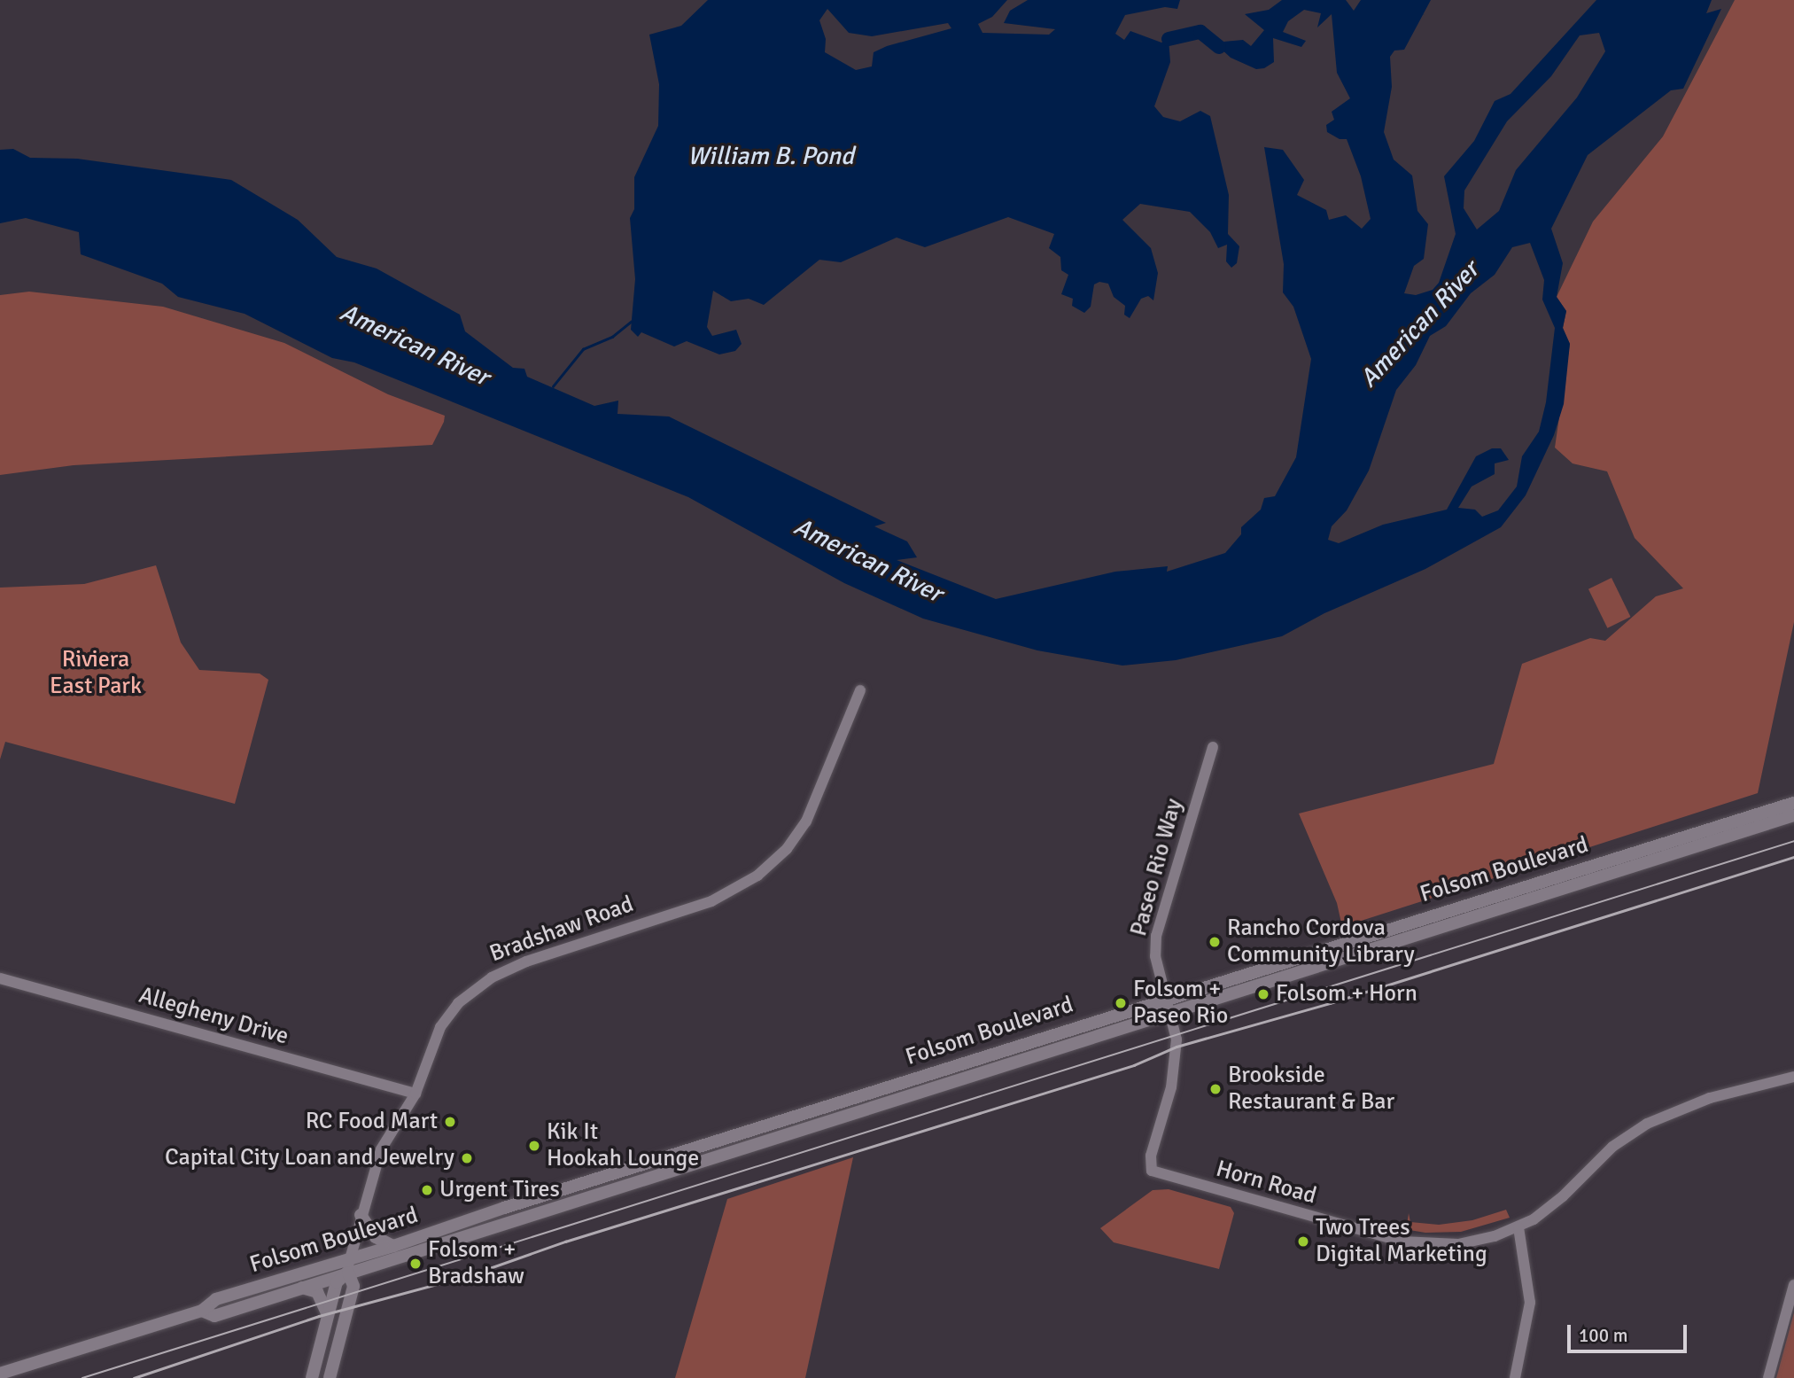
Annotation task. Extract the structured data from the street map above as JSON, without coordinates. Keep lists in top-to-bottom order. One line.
{"streets":{"main road":["Folsom Boulevard","Bradshaw Road"],"street":["Paseo Rio Way","Allegheny Drive","Horn Road"]},"crossings":[["Paseo Rio Way","Folsom Boulevard"],["Paseo Rio Way","Horn Road"],["Folsom Boulevard","Bradshaw Road"],["Folsom Boulevard","Horn Road"],["Bradshaw Road","Allegheny Drive"]],"water":["William B. Pond","American River"],"parks":["Riviera East Park"],"places":["Rancho Cordova Community Library","Folsom + Horn","Folsom + Paseo Rio","Brookside Restaurant & Bar","RC Food Mart","Kik It Hookah Lounge","Capital City Loan and Jewelry","Urgent Tires","Two Trees Digital Marketing","Folsom + Bradshaw"],"scale_bar":"100 m"}
